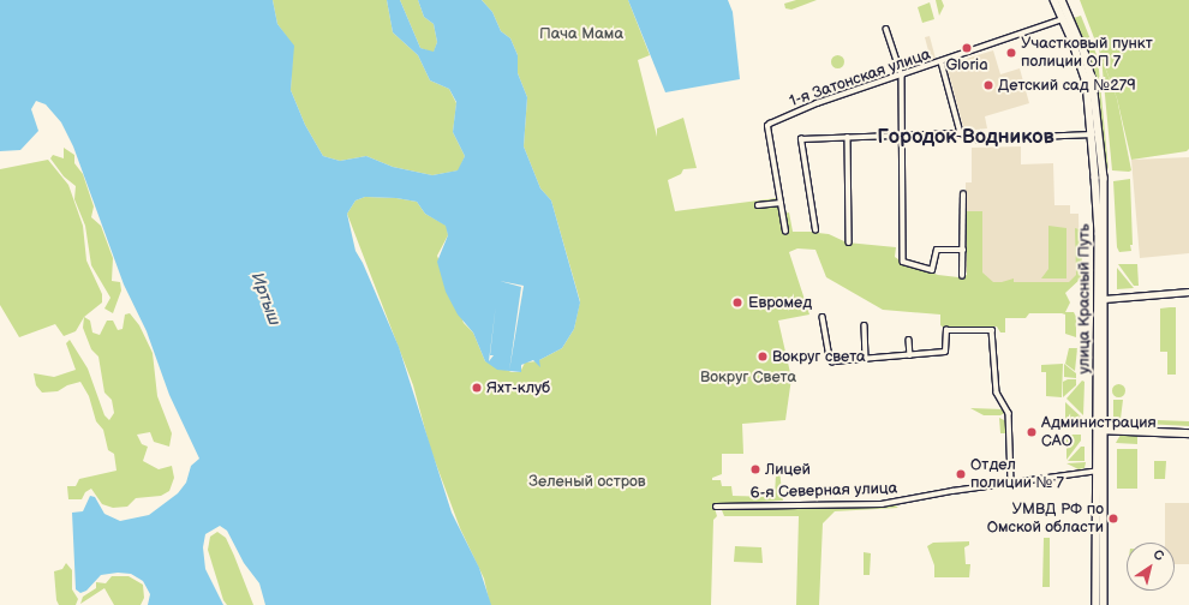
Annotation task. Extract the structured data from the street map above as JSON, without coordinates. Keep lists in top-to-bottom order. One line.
{"streets":{"main road":["улица Красный Путь"],"street":["1-я Затонская улица","6-я Северная улица"]},"crossings":[["1-я Затонская улица","улица Красный Путь"],["улица Красный Путь","6-я Северная улица"]],"districts":["Городок Водников"],"water":["Иртыш"],"parks":["Пача Мама","Вокруг Света","Зеленый остров"],"places":["Gloria","Участковый пункт полиции ОП 7","Детский сад №279","Евромед","Вокруг света","Яхт-клуб","Администрация САО","Лицей","Отдел полиции № 7","УМВД РФ по Омской области"],"north":"top right"}
